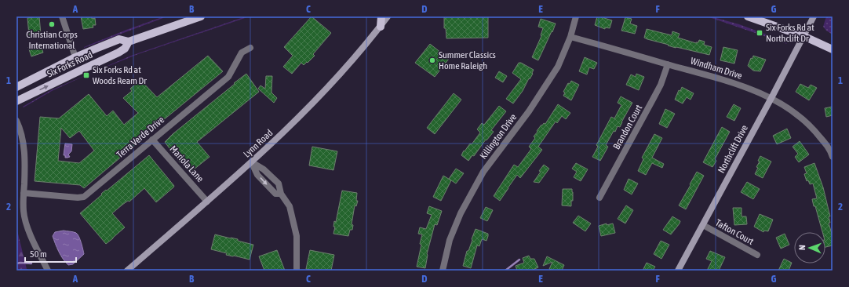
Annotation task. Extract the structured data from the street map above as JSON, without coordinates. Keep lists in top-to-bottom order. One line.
{"streets":{"main road":["Six Forks Road","Lynn Road","Northclift Drive"],"street":["Windham Drive","Brandon Court","Killington Drive","Terra Verde Drive","Mariola Lane","Tafton Court"]},"crossings":[["Windham Drive","Brandon Court"],["Windham Drive","Killington Drive"],["Windham Drive","Northclift Drive"],["Terra Verde Drive","Mariola Lane"],["Lynn Road","Mariola Lane"],["Northclift Drive","Tafton Court"]],"places":{"other":["Christian Corps International","Summer Classics Home Raleigh"],"transit":["Six Forks Rd at Northclift Dr","Six Forks Rd at Woods Ream Dr"]},"scale_bar":"50 m","north":"left","grid":{"columns":["A","B","C","D","E","F","G"],"rows":["1","2"]}}
